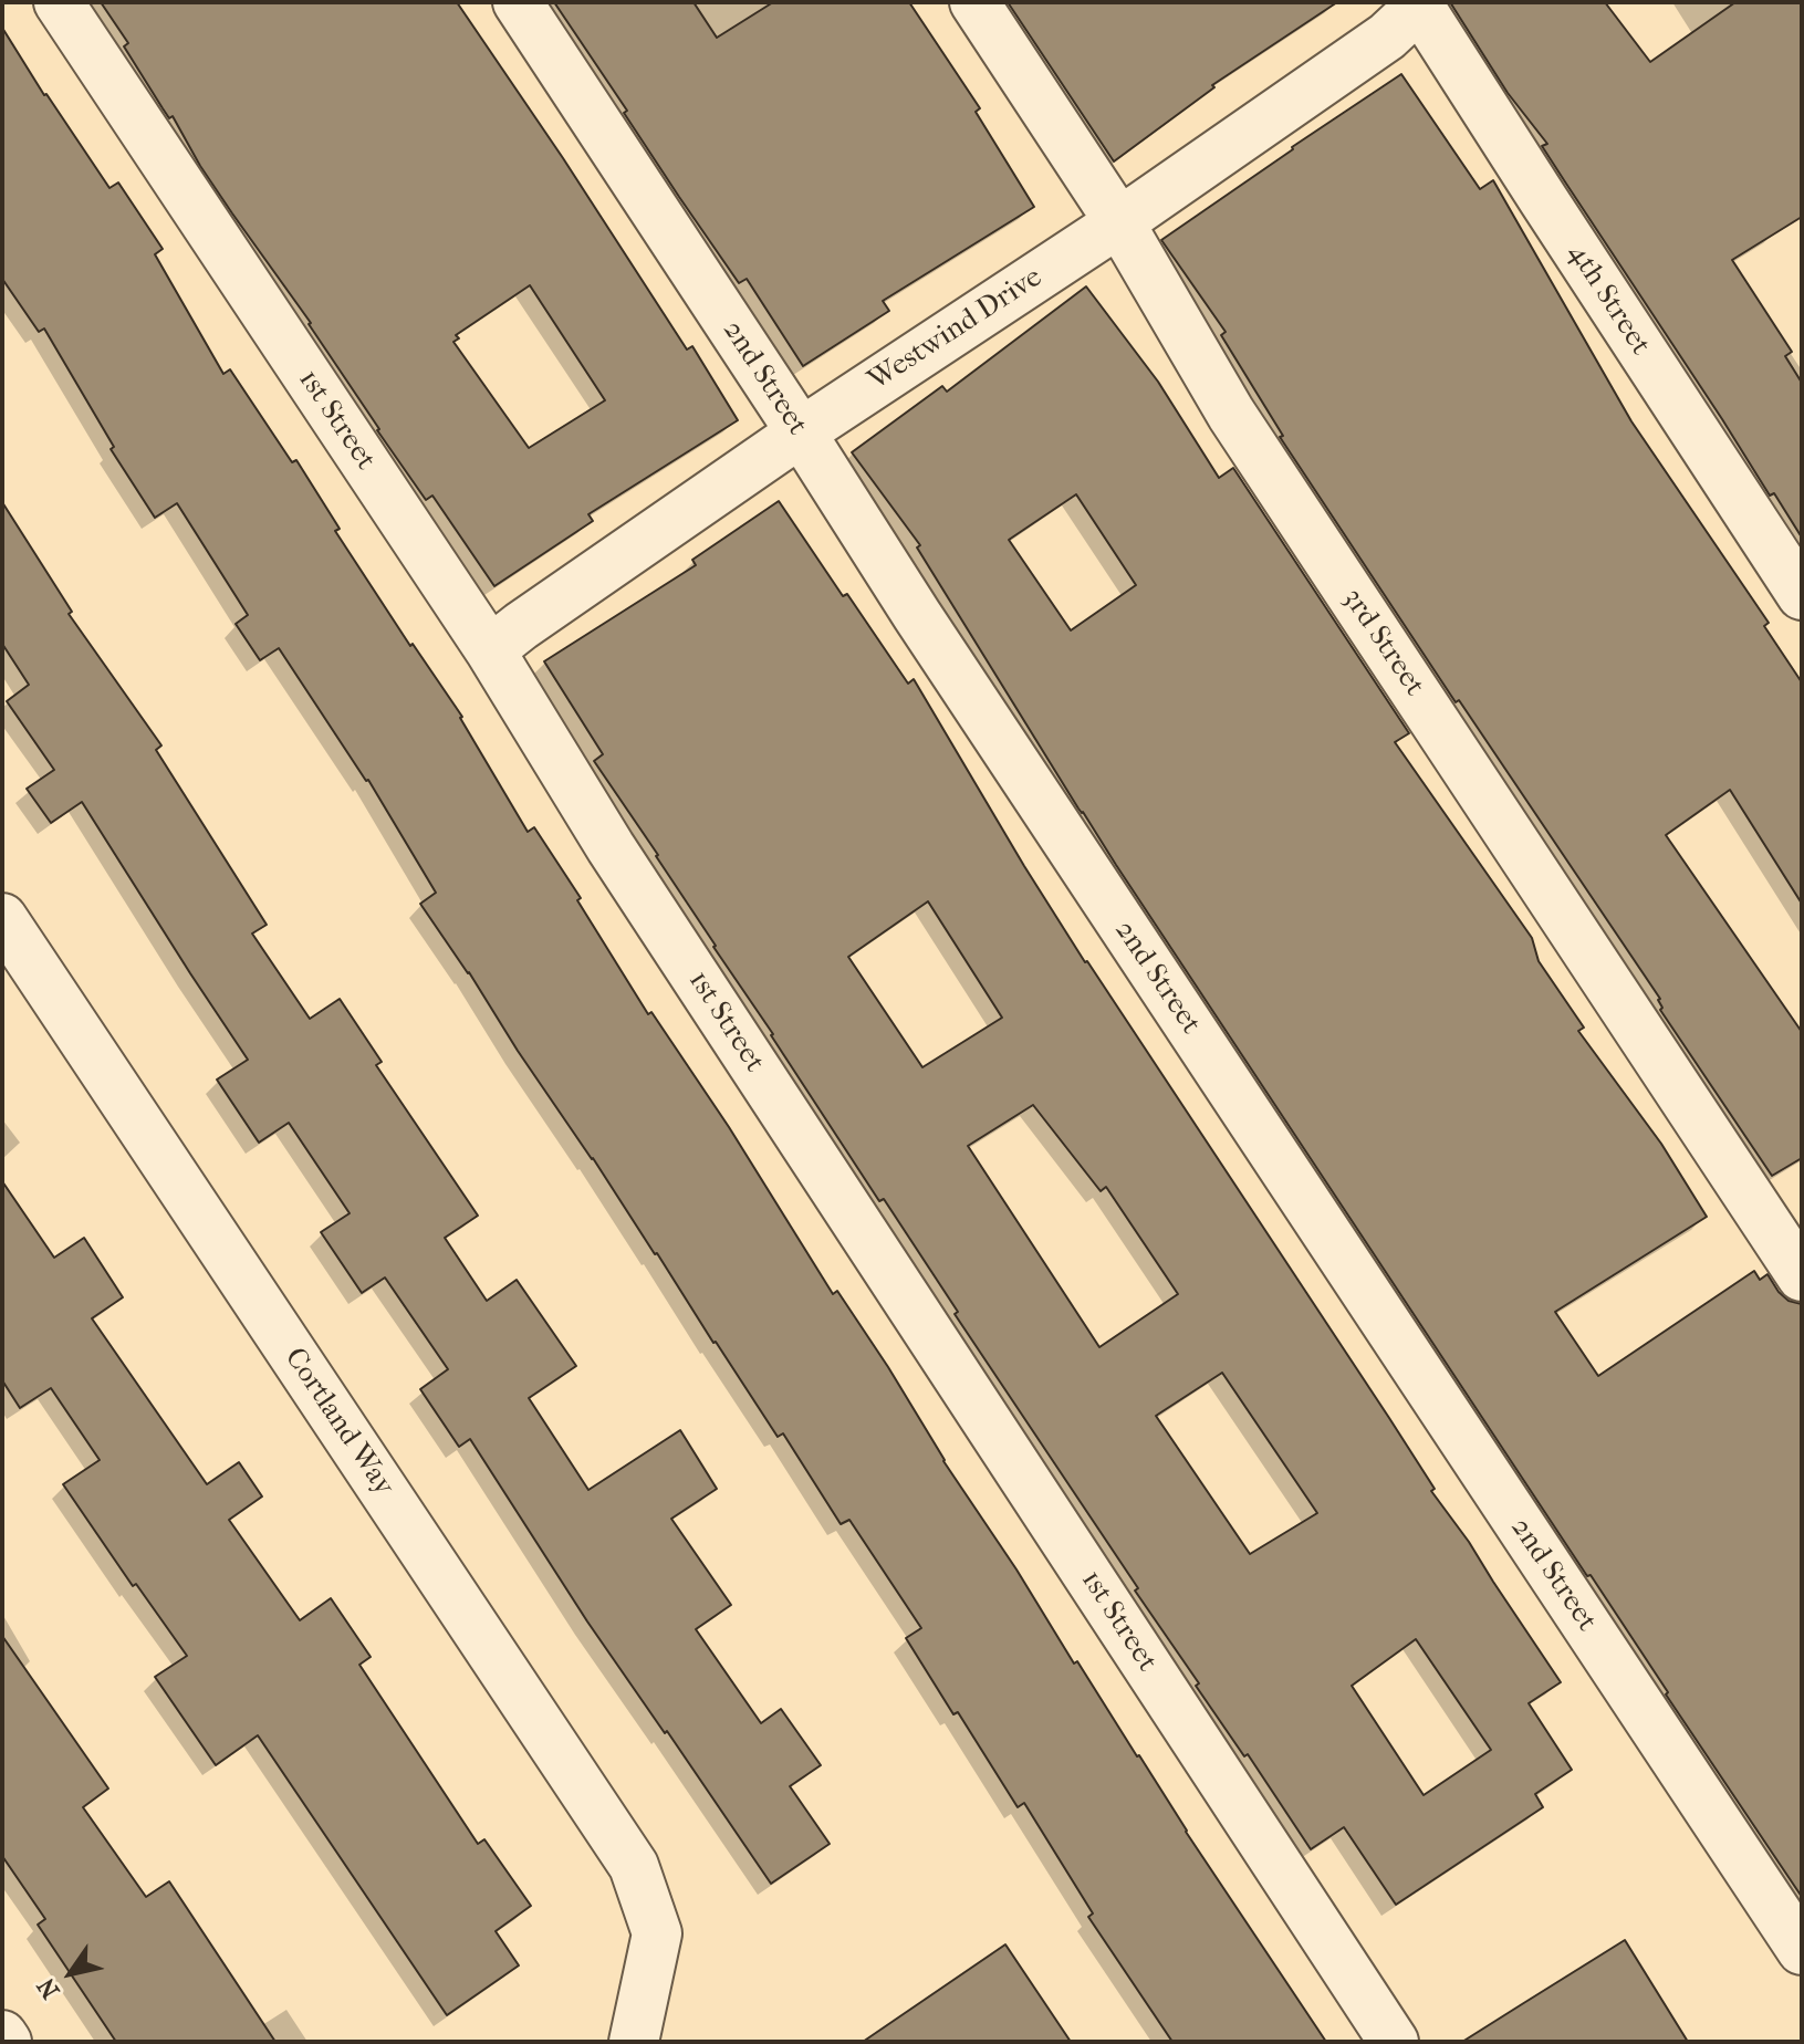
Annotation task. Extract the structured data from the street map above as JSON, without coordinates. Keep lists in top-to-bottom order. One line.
{"streets":{"street":["4th Street","Westwind Drive","2nd Street","1st Street","3rd Street","Cortland Way"]},"crossings":[["4th Street","Westwind Drive"],["Westwind Drive","2nd Street"],["Westwind Drive","1st Street"],["Westwind Drive","3rd Street"]],"north":"bottom left"}
